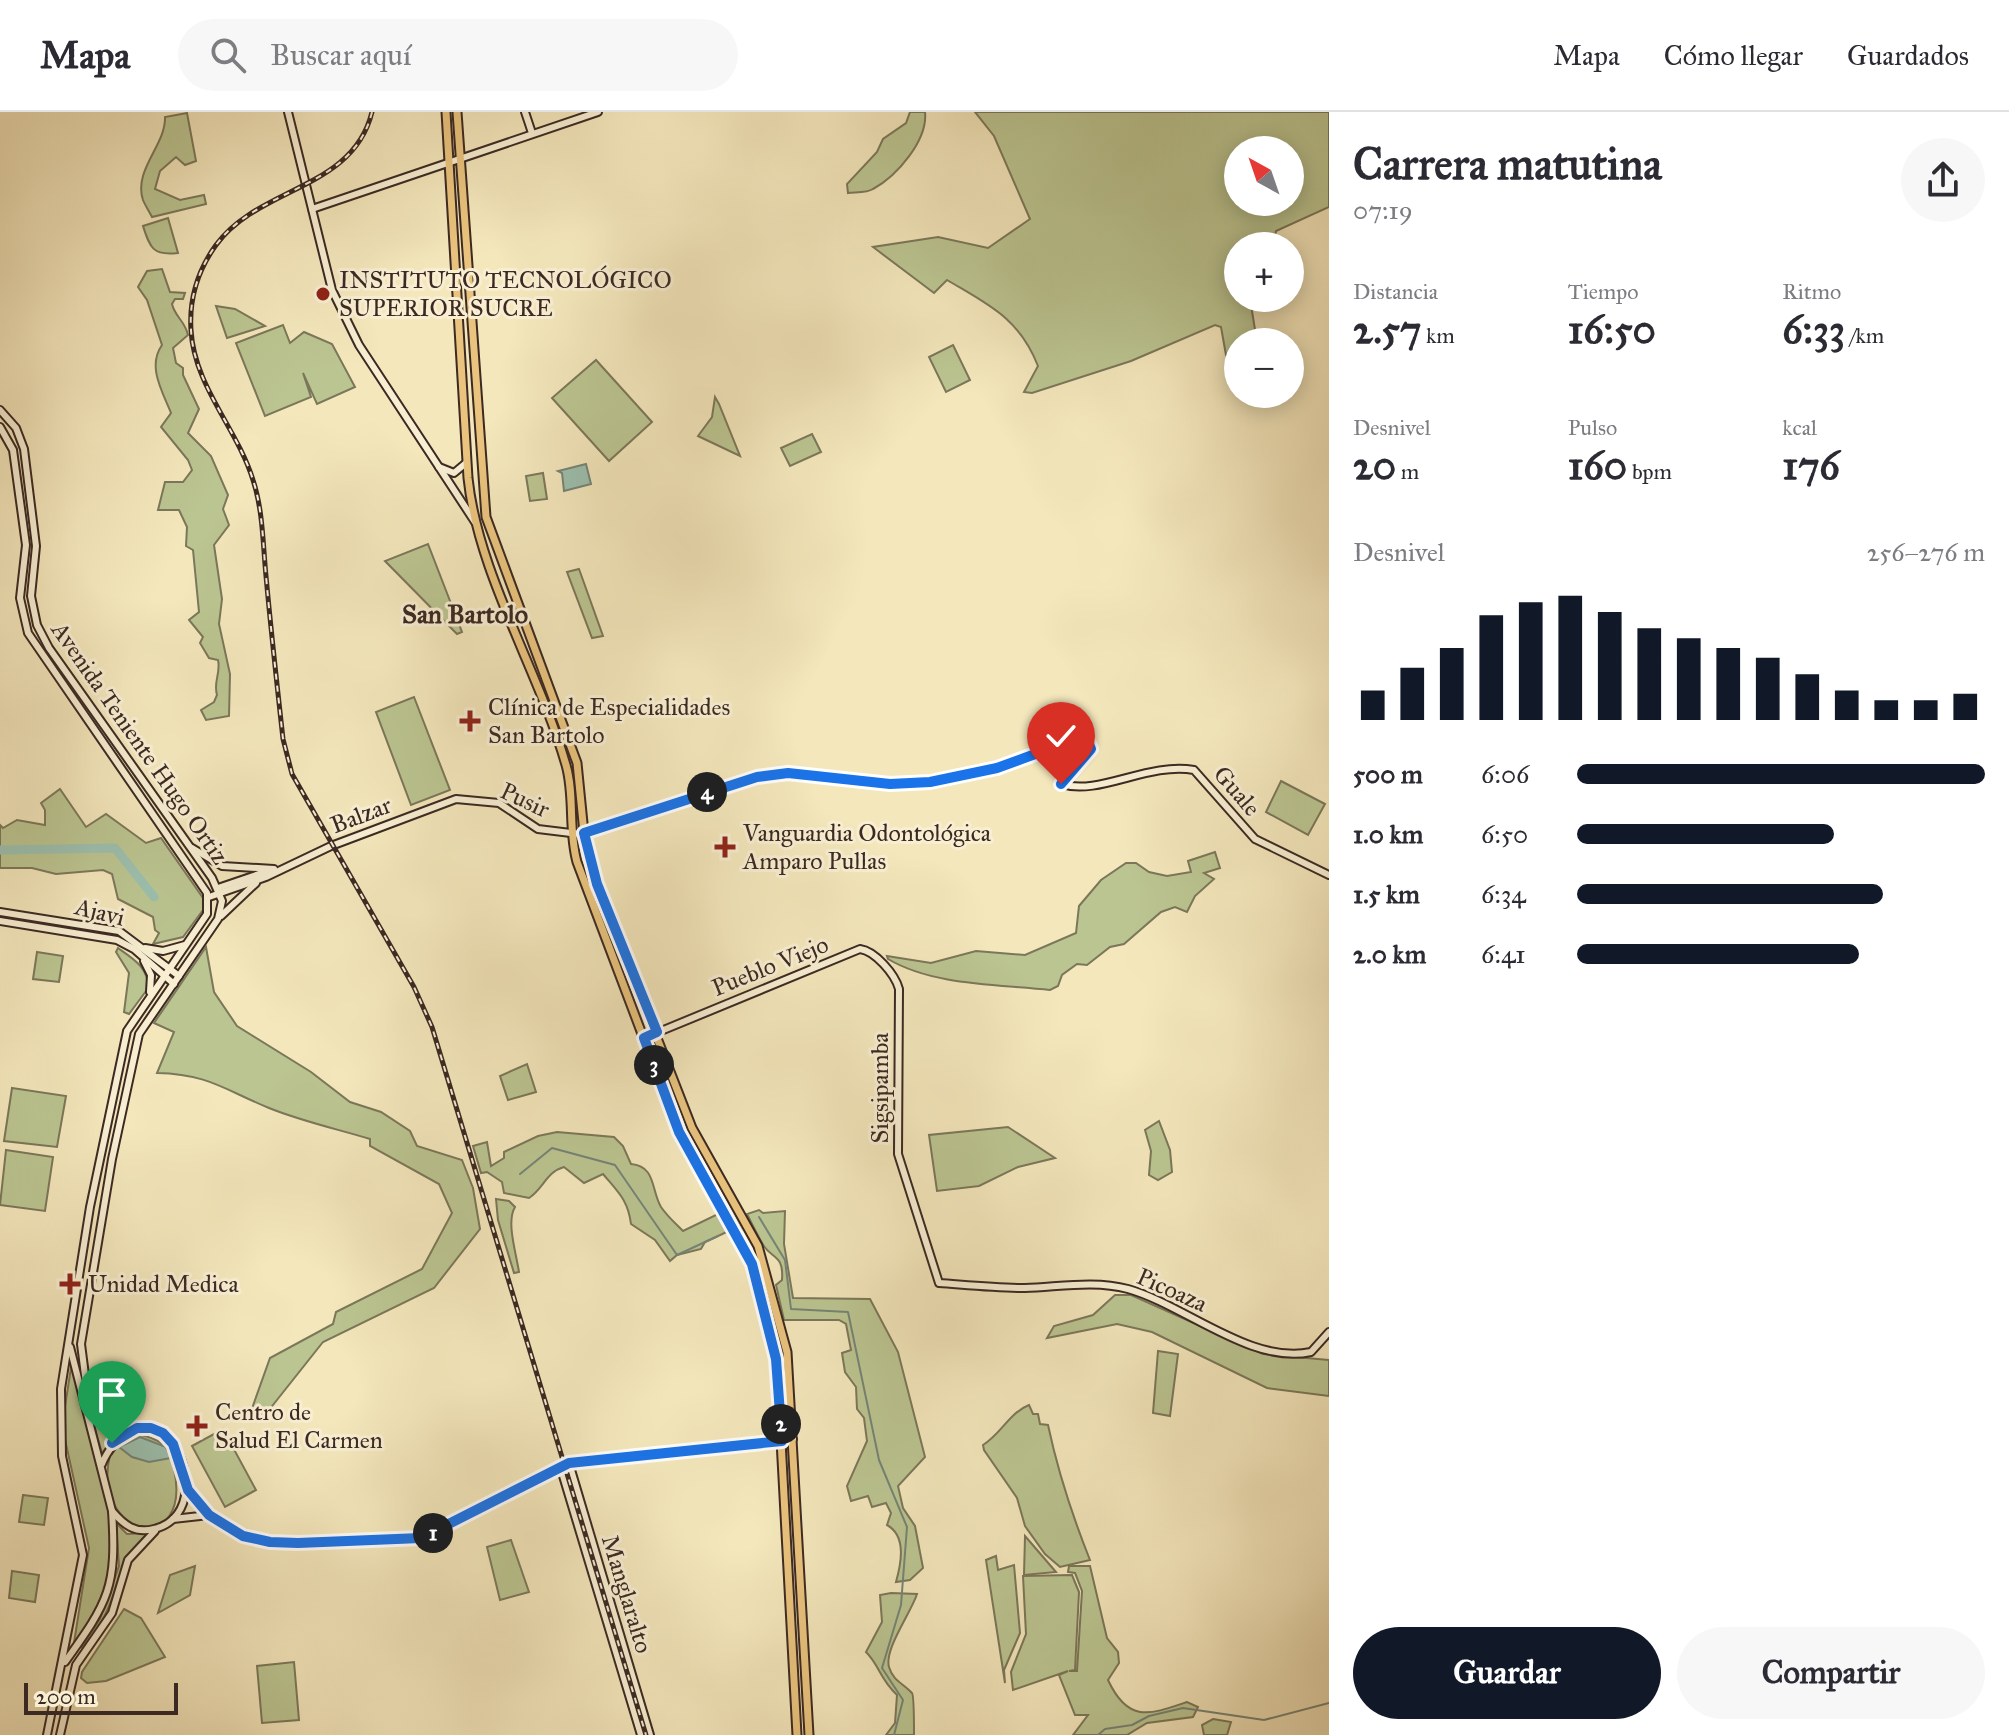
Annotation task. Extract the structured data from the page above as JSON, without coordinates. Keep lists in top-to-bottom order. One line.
{"streets":{"main road":["Avenida Teniente Hugo Ortiz","Guale","Pusir","Balzar","Ajavi","Pueblo Viejo","Sigsipamba","Picoaza","Manglaralto"]},"crossings":[["Avenida Teniente Hugo Ortiz","Balzar"],["Avenida Teniente Hugo Ortiz","Ajavi"],["Guale","Pusir"],["Pusir","Balzar"],["Pueblo Viejo","Sigsipamba"],["Sigsipamba","Picoaza"]],"districts":["San Bartolo"],"places":{"other":["INSTITUTO TECNOLÓGICO SUPERIOR SUCRE"],"health":["Clínica de Especialidades San Bartolo","Vanguardia Odontológica Amparo Pullas","Unidad Medica","Centro de Salud El Carmen"]},"scale_bar":"200 m","north":"top left","page":{"header":"Mapa","search":"Buscar aquí","nav":["Mapa","Cómo llegar","Guardados"],"heading":["Carrera matutina","07:19"],"map_buttons":["+","−"],"stats":[["Distancia","2.57 km"],["Tiempo","16:50"],["Ritmo","6:33 /km"],["Desnivel","20 m"],["Pulso","160 bpm"],["kcal","176"]],"chart":["Desnivel","256–276 m"],"list":[{"name":"500 m","note":"6:06"},{"name":"1.0 km","note":"6:50"},{"name":"1.5 km","note":"6:34"},{"name":"2.0 km","note":"6:41"}],"pins":["4","3","2","1"],"buttons":["Guardar","Compartir"],"scale":"200 m"}}
